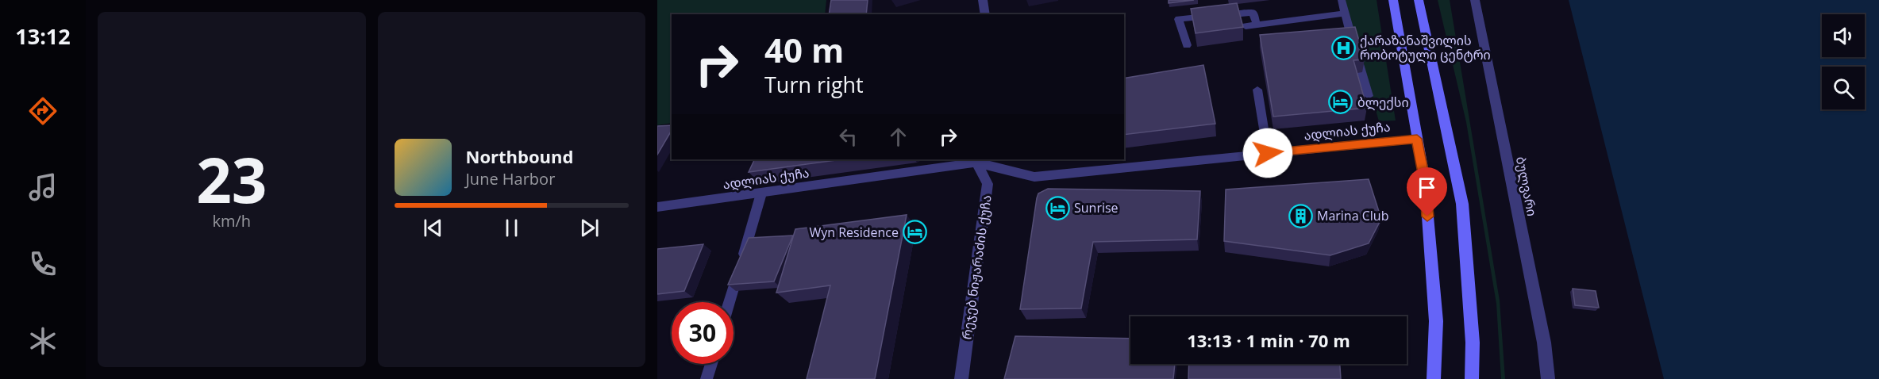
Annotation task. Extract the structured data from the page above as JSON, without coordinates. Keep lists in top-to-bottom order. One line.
{"streets":{"street":["ადლიას ქუჩა","ბულვარი","რეჯებ ნიჟარაძის ქუჩა"]},"crossings":[["ადლიას ქუჩა","რეჯებ ნიჟარაძის ქუჩა"]],"places":{"hospital":["ქარაზანაშვილის რობოტული ცენტრი"],"hotel":["ბლექსი","Sunrise","Wyn Residence"],"building":["Marina Club"]},"page":{"tabs":"13:12","tile":["23","km/h"],"turn":["40 m","Turn right"],"song":["Northbound","June Harbor"],"limit":"30","trip":"13:13 · 1 min · 70 m"}}
